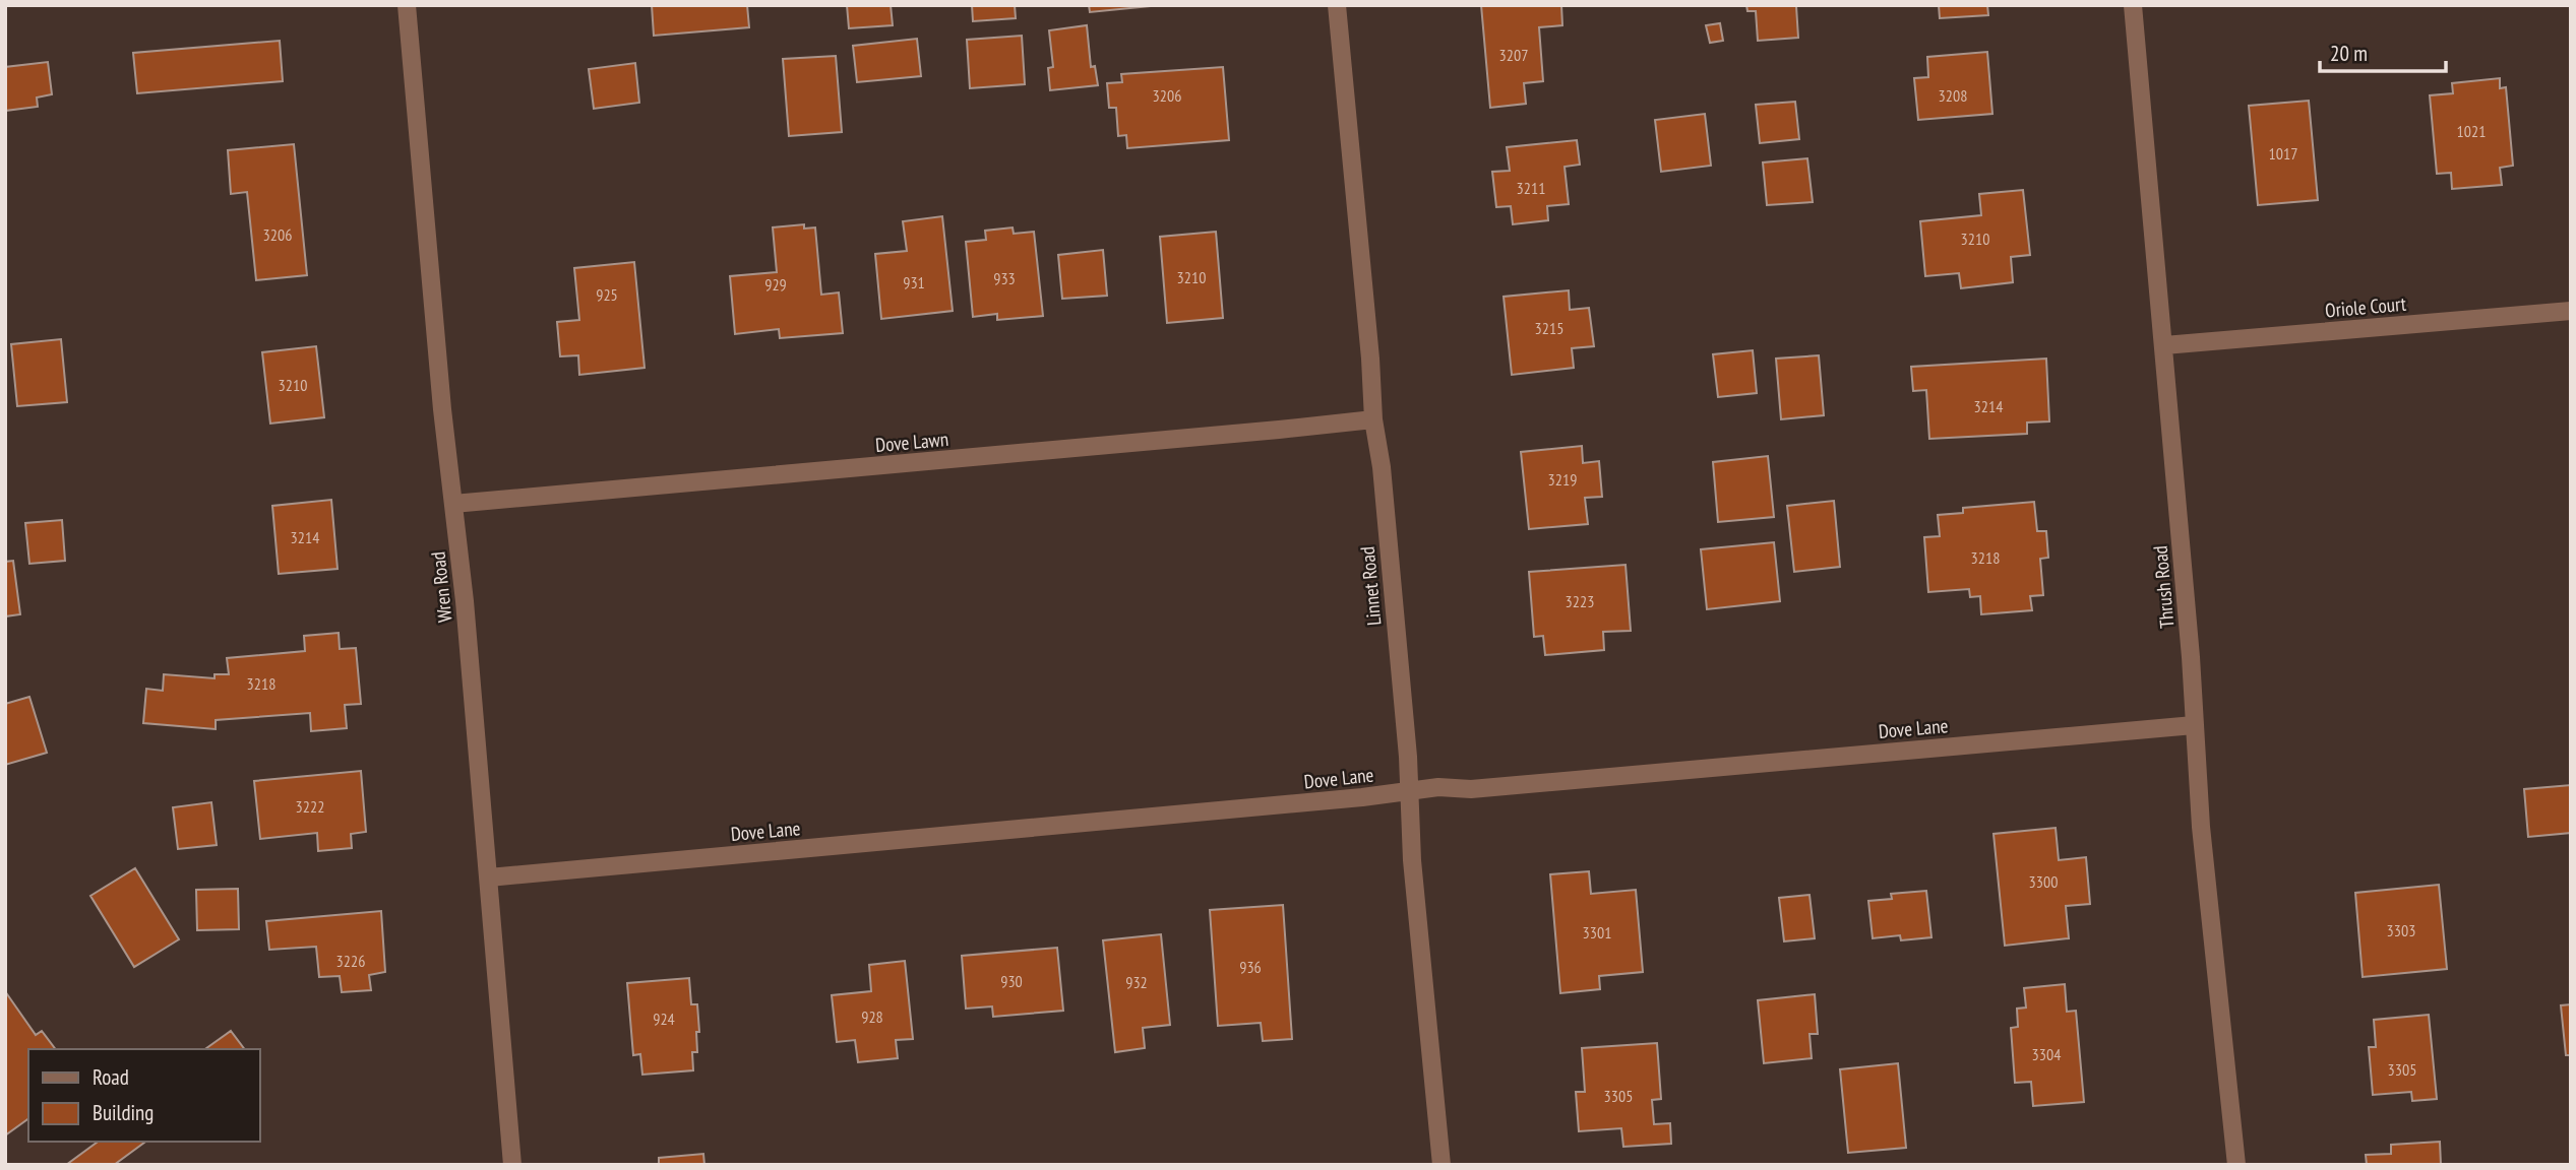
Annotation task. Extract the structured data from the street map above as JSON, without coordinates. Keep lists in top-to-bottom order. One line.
{"streets":{"street":["Oriole Court","Dove Lawn","Linnet Road","Wren Road","Thrush Road","Dove Lane"]},"crossings":[["Oriole Court","Thrush Road"],["Dove Lawn","Linnet Road"],["Dove Lawn","Wren Road"],["Linnet Road","Dove Lane"],["Wren Road","Dove Lane"],["Thrush Road","Dove Lane"]],"house_numbers":["3207","3206","3208","1021","1017","3211","3206","3210","3210","933","931","929","925","3215","3210","3214","3219","3214","3218","3223","3218","3222","3300","3303","3301","3226","936","930","932","928","924","3304","3305","3305"],"legend":["Road","Building"],"scale_bar":"20 m"}
